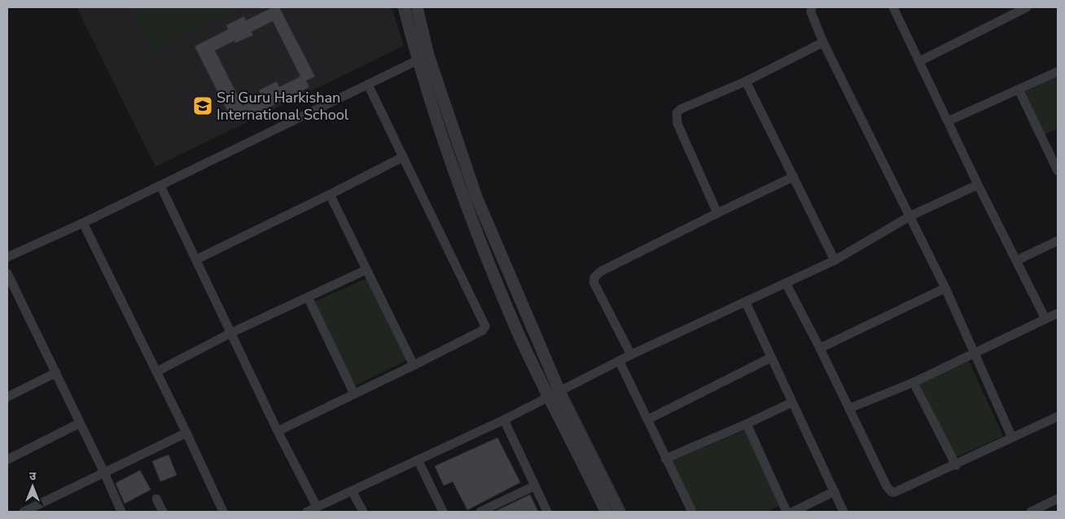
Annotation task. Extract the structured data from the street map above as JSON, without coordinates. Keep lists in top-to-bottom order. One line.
{"places":{"school or university":["Sri Guru Harkishan International School"]},"north":"top"}
